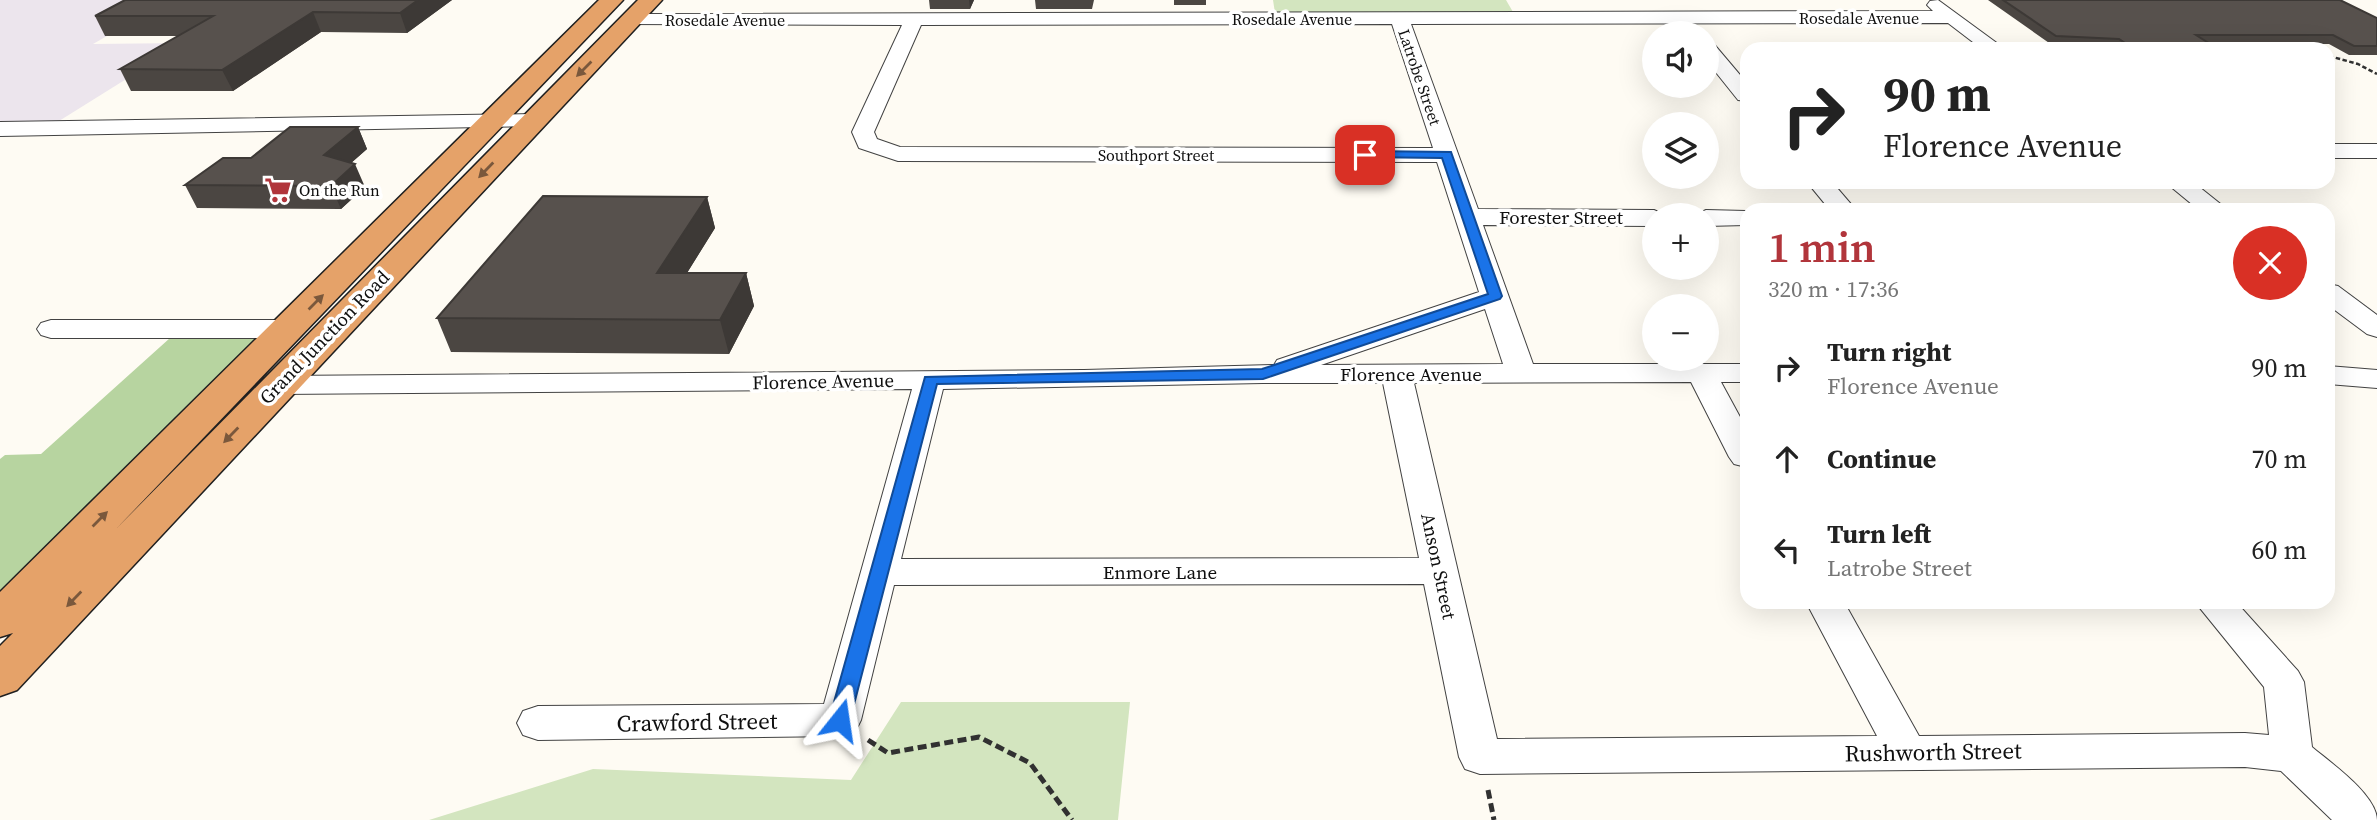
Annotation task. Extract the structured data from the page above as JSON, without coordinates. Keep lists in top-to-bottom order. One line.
{"streets":{"highway":["Grand Junction Road"],"street":["Rosedale Avenue","Latrobe Street","Southport Street","Forester Street","Florence Avenue","Anson Street","Enmore Lane","Crawford Street","Rushworth Street"]},"crossings":[["Rosedale Avenue","Latrobe Street"],["Rosedale Avenue","Southport Street"],["Rosedale Avenue","Grand Junction Road"],["Latrobe Street","Southport Street"],["Latrobe Street","Forester Street"],["Latrobe Street","Florence Avenue"],["Grand Junction Road","Florence Avenue"],["Florence Avenue","Anson Street"],["Anson Street","Enmore Lane"],["Anson Street","Rushworth Street"]],"places":{"supermarket":["On the Run"]},"page":{"map_buttons":["+","−"],"turn":["90 m","Florence Avenue"],"heading":["1 min","320 m · 17:36"],"list":[{"name":"Turn right","note":"Florence Avenue","value":"90 m"},{"name":"Continue","value":"70 m"},{"name":"Turn left","note":"Latrobe Street","value":"60 m"}]}}
